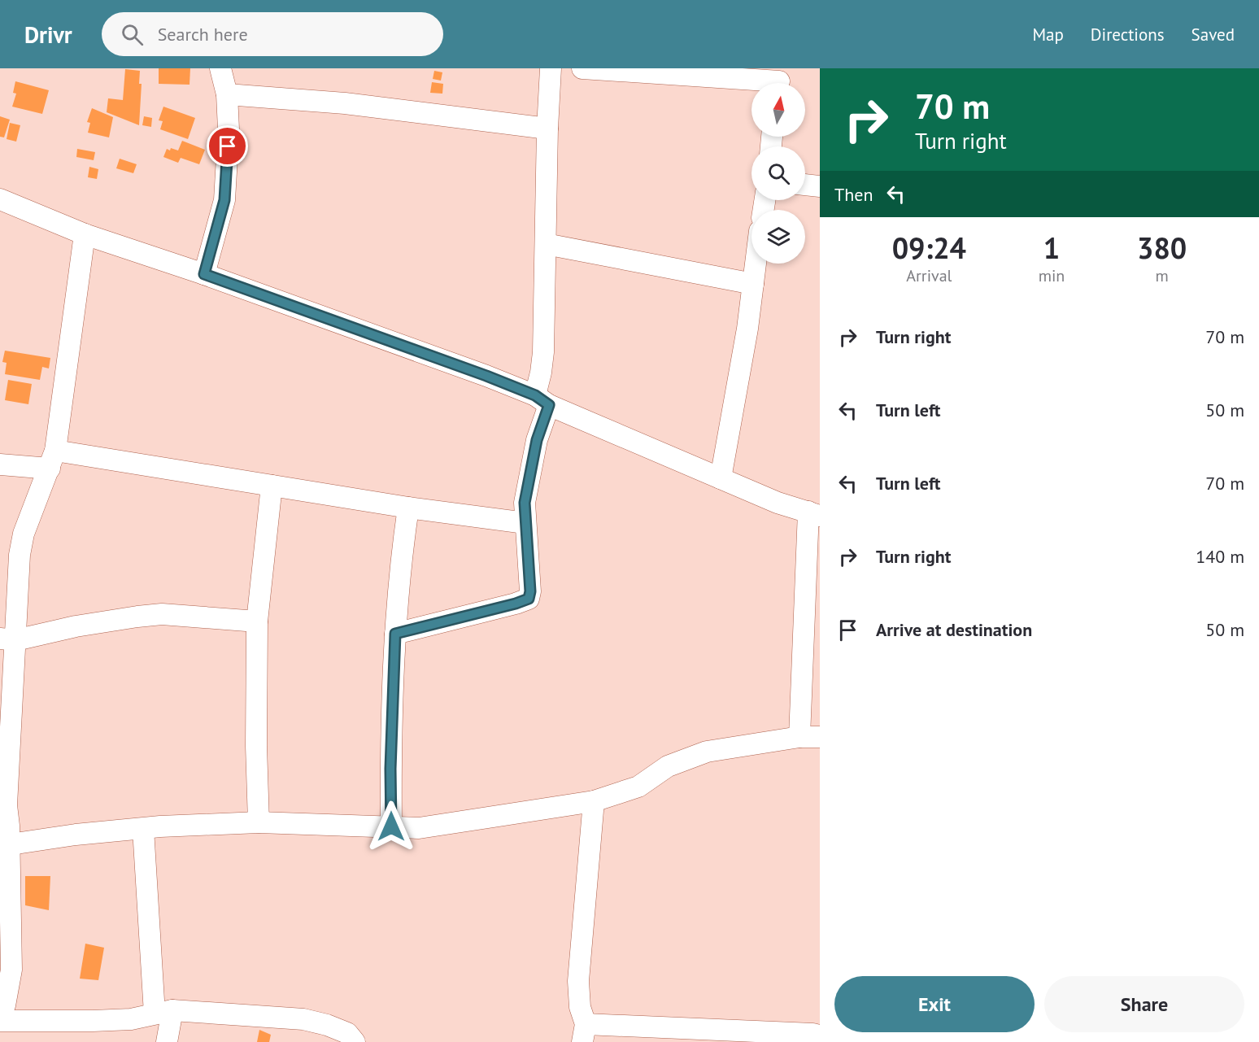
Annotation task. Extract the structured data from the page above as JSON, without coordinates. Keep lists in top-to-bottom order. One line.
{"north":"top","page":{"header":"Drivr","search":"Search here","nav":["Map","Directions","Saved"],"turn":["70 m","Turn right"],"then":"Then","eta":["09:24","Arrival","1","min","380","m"],"list":[{"name":"Turn right","value":"70 m"},{"name":"Turn left","value":"50 m"},{"name":"Turn left","value":"70 m"},{"name":"Turn right","value":"140 m"},{"name":"Arrive at destination","value":"50 m"}],"buttons":["Exit","Share"]}}
